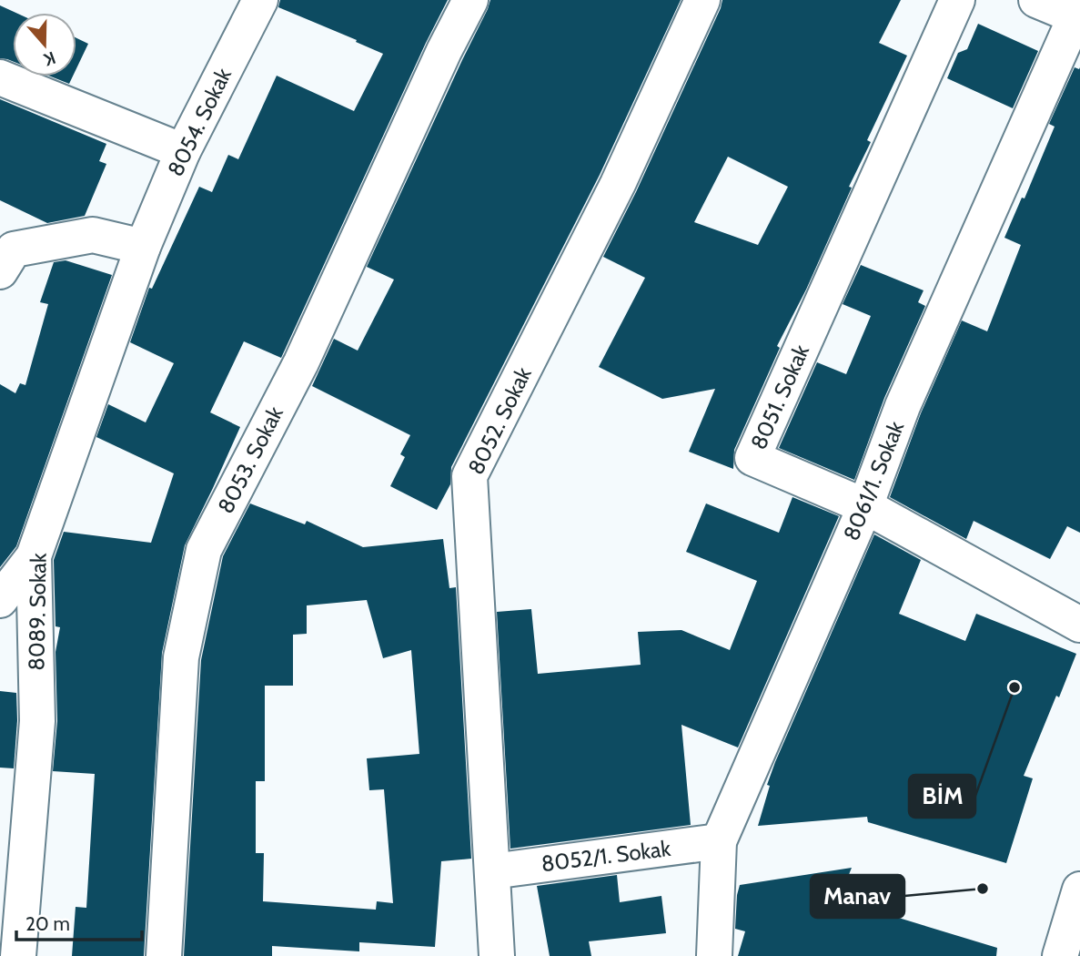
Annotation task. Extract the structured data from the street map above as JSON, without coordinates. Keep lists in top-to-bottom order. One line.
{"streets":{"street":["8054. Sokak","8051. Sokak","8052. Sokak","8053. Sokak","8061/1. Sokak","8089. Sokak","8052/1. Sokak"]},"crossings":[["8054. Sokak","8089. Sokak"],["8051. Sokak","8061/1. Sokak"],["8052. Sokak","8052/1. Sokak"],["8061/1. Sokak","8052/1. Sokak"]],"places":["BİM","Manav"],"scale_bar":"20 m","north":"bottom"}
